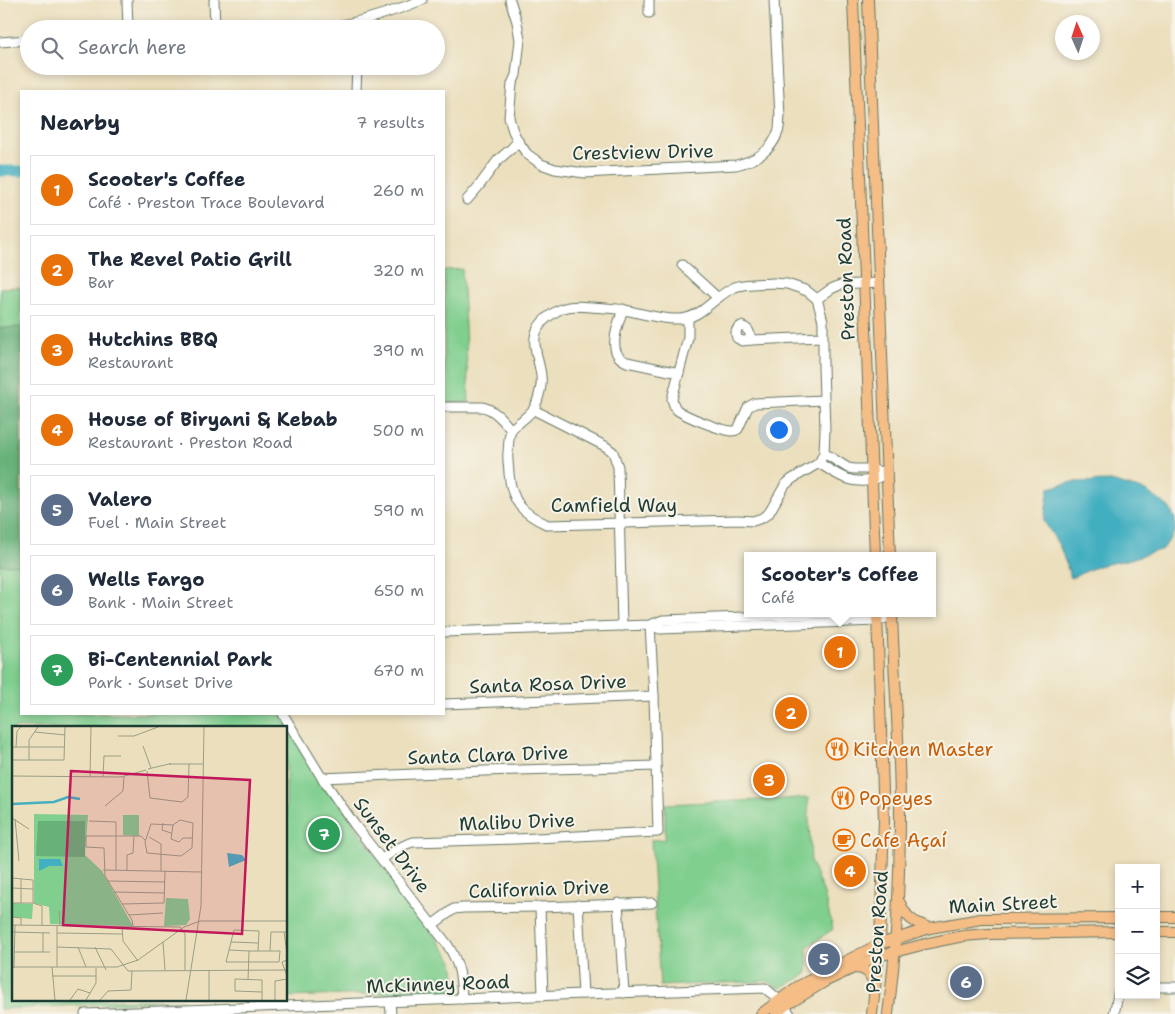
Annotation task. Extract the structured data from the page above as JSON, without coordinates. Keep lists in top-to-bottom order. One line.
{"streets":{"main road":["Preston Road","Main Street"],"street":["Crestview Drive","Camfield Way","Santa Rosa Drive","Santa Clara Drive","Malibu Drive","Sunset Drive","California Drive","McKinney Road"]},"crossings":[["Preston Road","Main Street"],["Santa Clara Drive","Malibu Drive"],["Santa Clara Drive","Sunset Drive"],["Malibu Drive","Sunset Drive"],["Sunset Drive","California Drive"],["Sunset Drive","McKinney Road"],["Main Street","McKinney Road"]],"places":{"restaurant":["Kitchen Master","Popeyes"],"cafe":["Cafe Açaí"]},"north":"top","page":{"search":"Search here","heading":["Nearby","7 results"],"list":[{"mark":"1","name":"Scooter's Coffee","note":"Café · Preston Trace Boulevard","value":"260 m"},{"mark":"2","name":"The Revel Patio Grill","note":"Bar","value":"320 m"},{"mark":"3","name":"Hutchins BBQ","note":"Restaurant","value":"390 m"},{"mark":"4","name":"House of Biryani & Kebab","note":"Restaurant · Preston Road","value":"500 m"},{"mark":"5","name":"Valero","note":"Fuel · Main Street","value":"590 m"},{"mark":"6","name":"Wells Fargo","note":"Bank · Main Street","value":"650 m"},{"mark":"7","name":"Bi-Centennial Park","note":"Park · Sunset Drive","value":"670 m"}],"popup":["Scooter's Coffee","Café"],"pins":["1","2","3","7","4","5","6"],"map_buttons":["+","−"]}}
